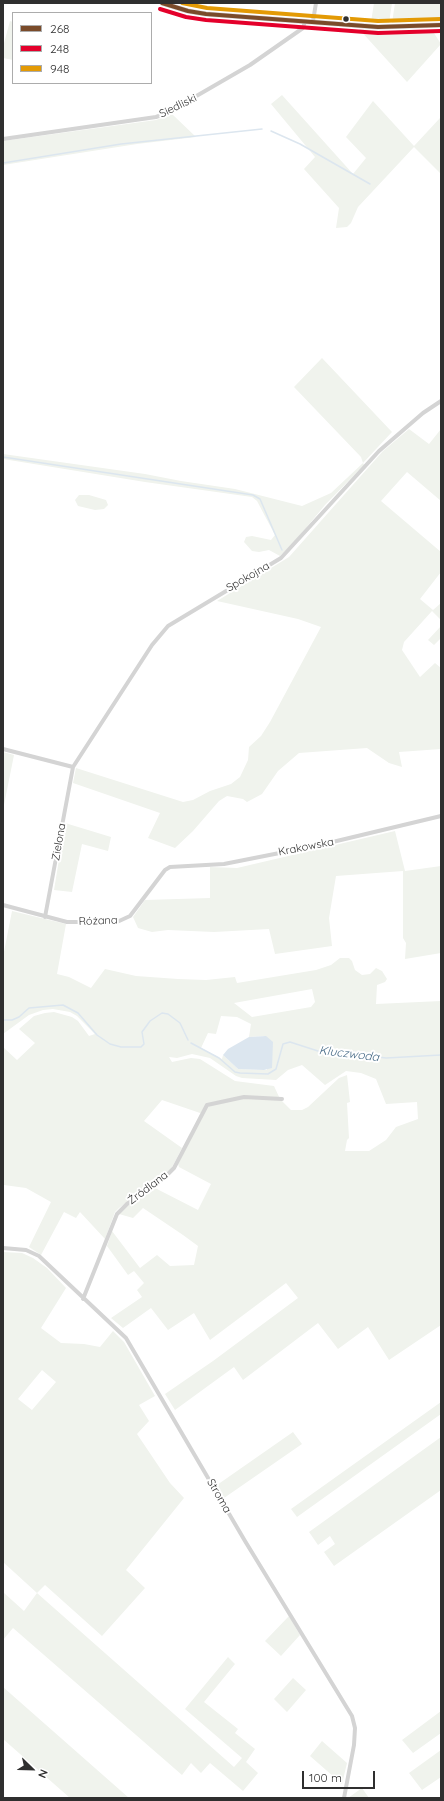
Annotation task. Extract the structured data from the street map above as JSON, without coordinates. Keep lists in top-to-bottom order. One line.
{"streets":{"street":["Siedliski","Spokojna","Zielona","Krakowska","Różana","Źródlana","Stroma"]},"crossings":[["Spokojna","Zielona"],["Zielona","Różana"],["Krakowska","Różana"],["Źródlana","Stroma"]],"water":["Kluczwoda"],"lines":["transit line 268","transit line 948","transit line 248"],"legend":["268","248","948"],"scale_bar":"100 m","north":"bottom right"}
